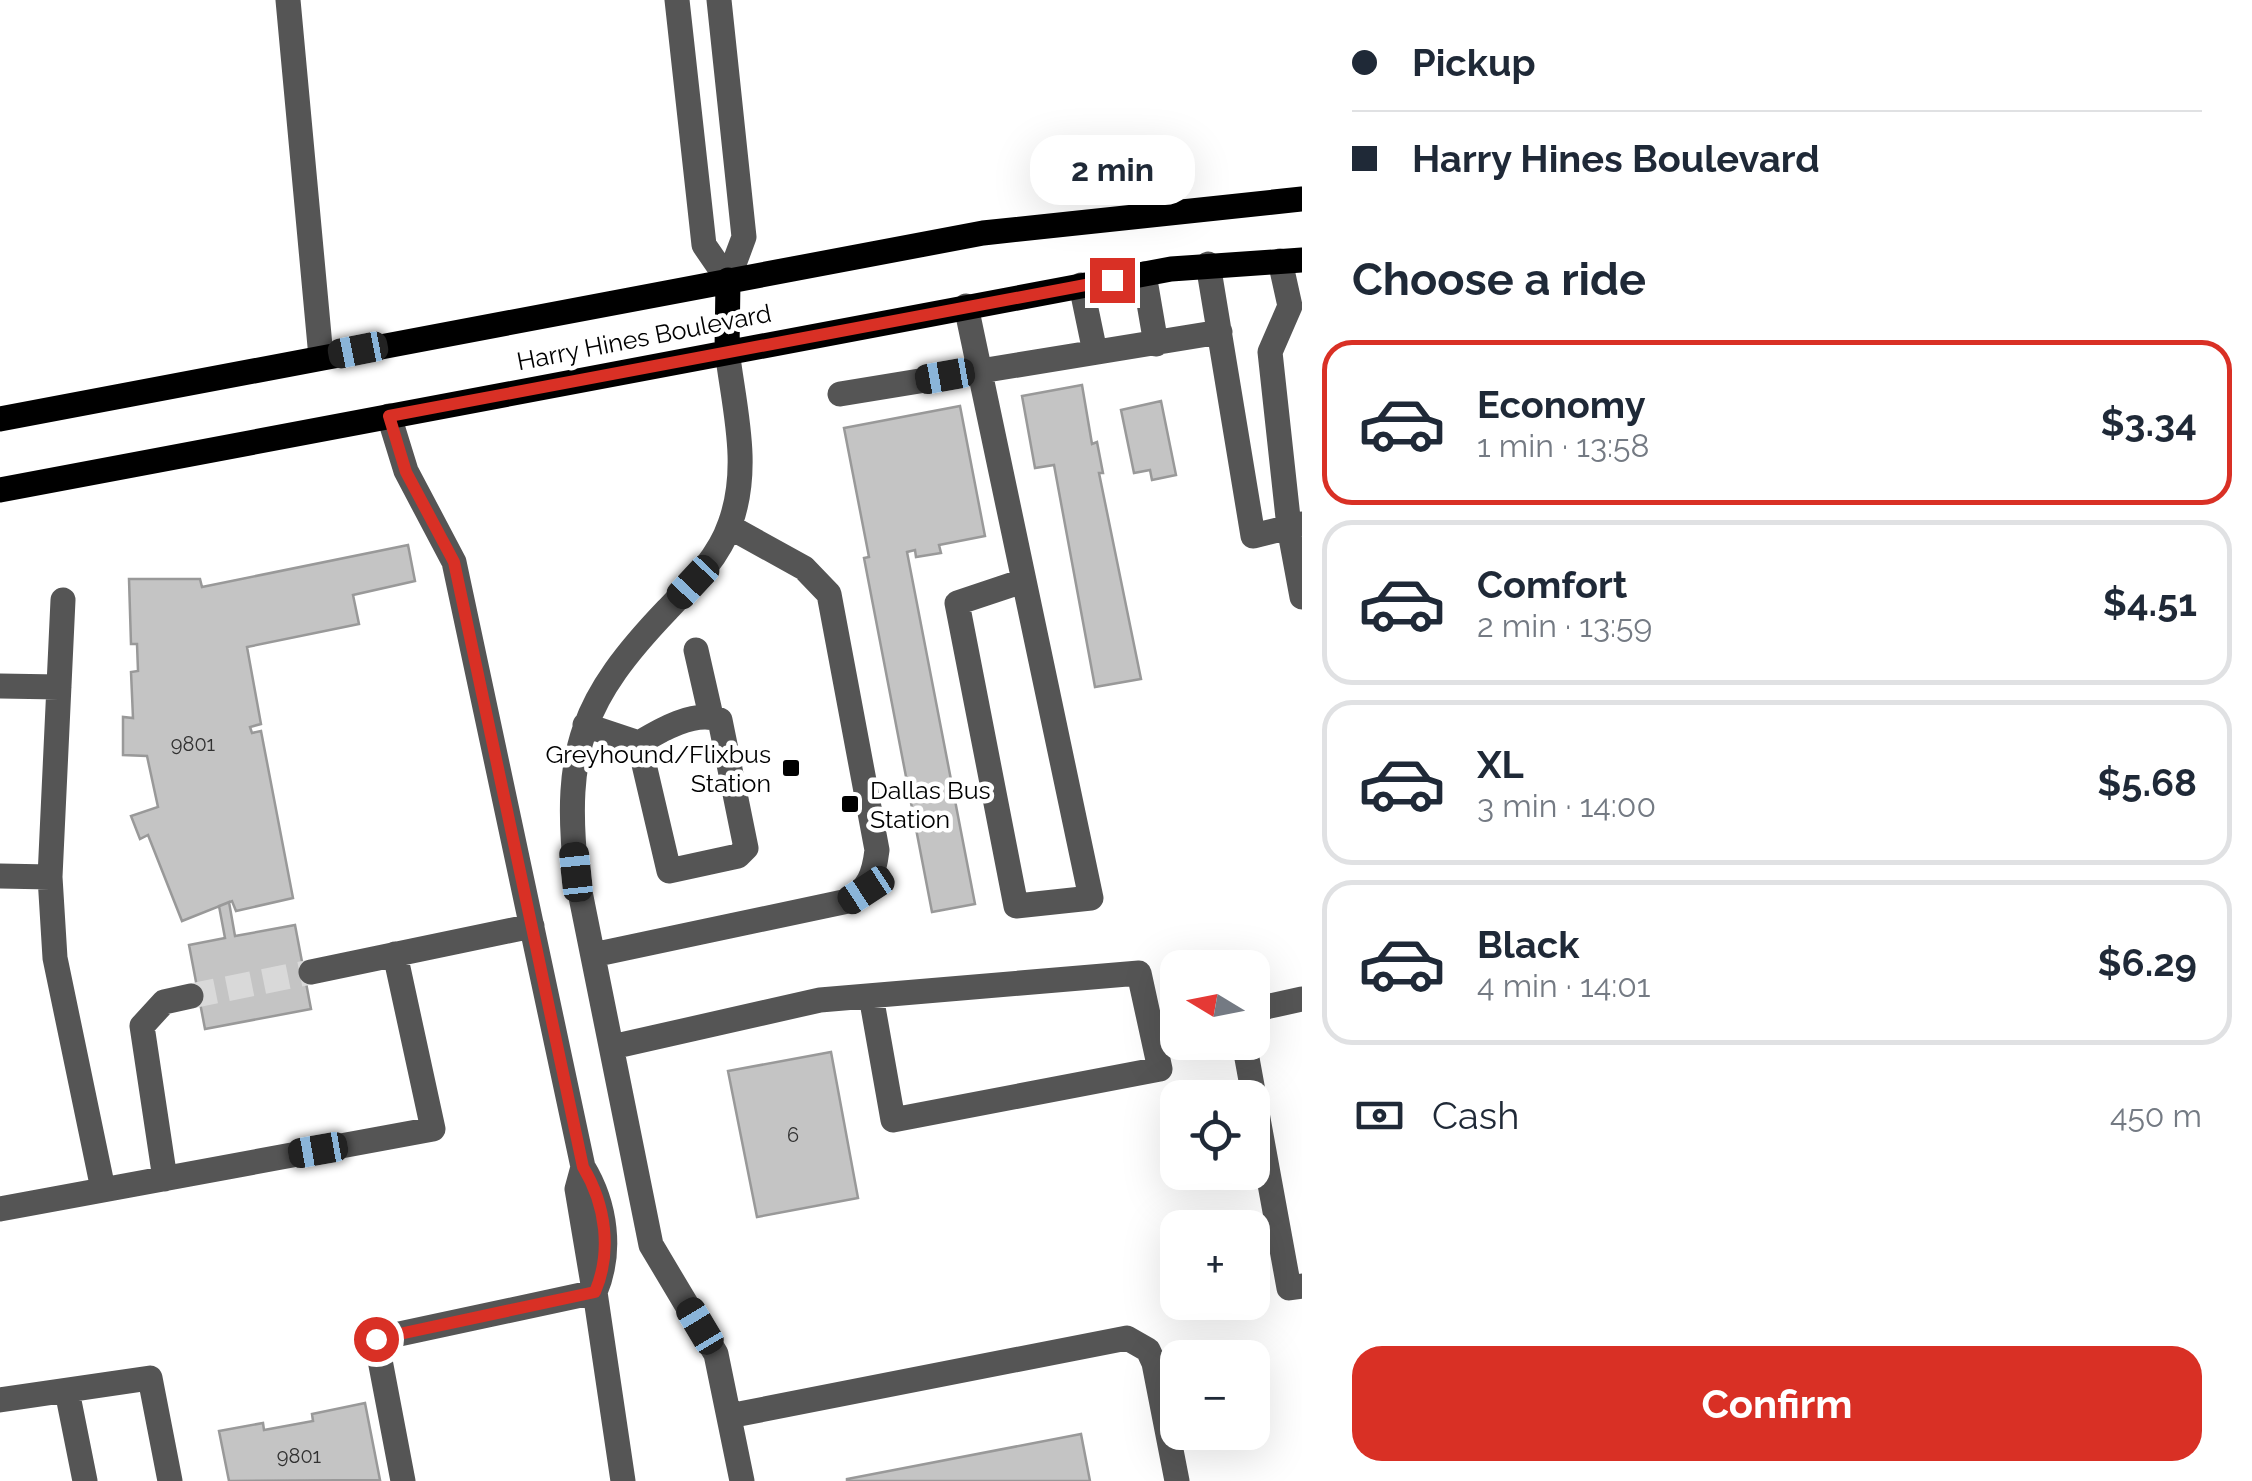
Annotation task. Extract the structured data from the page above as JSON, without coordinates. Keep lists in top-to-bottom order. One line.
{"streets":{"main road":["Harry Hines Boulevard"]},"places":{"transit":["Greyhound/Flixbus Station","Dallas Bus Station"]},"house_numbers":["9801","6","9801"],"north":"left","page":{"banner":["Pickup","Harry Hines Boulevard"],"bubble":"2 min","heading":"Choose a ride","list":[{"name":"Economy","note":"1 min · 13:58","value":"$3.34"},{"name":"Comfort","note":"2 min · 13:59","value":"$4.51"},{"name":"XL","note":"3 min · 14:00","value":"$5.68"},{"name":"Black","note":"4 min · 14:01","value":"$6.29"}],"map_buttons":["+","−"],"pay":["Cash","450 m"],"buttons":"Confirm"}}
